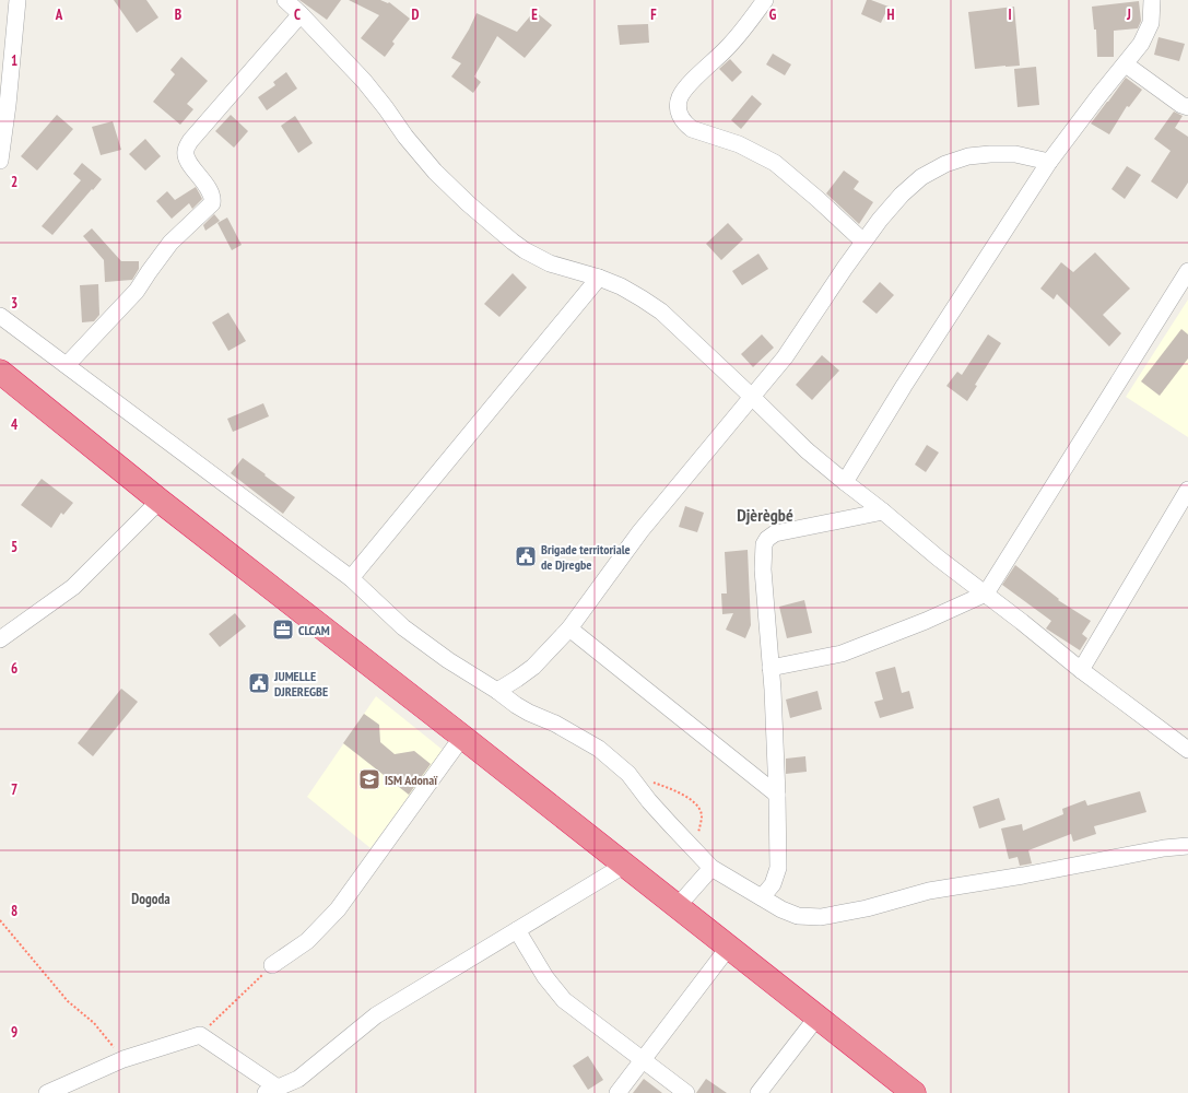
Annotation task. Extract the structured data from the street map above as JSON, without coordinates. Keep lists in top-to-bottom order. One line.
{"districts":["Djèrègbé","Dogoda"],"places":{"public building":["Brigade territoriale de Djregbe","JUMELLE DJREREGBE"],"office":["CLCAM"],"school or university":["ISM Adonaï"]},"grid":{"columns":["A","B","C","D","E","F","G","H","I","J"],"rows":["1","2","3","4","5","6","7","8","9"]}}
